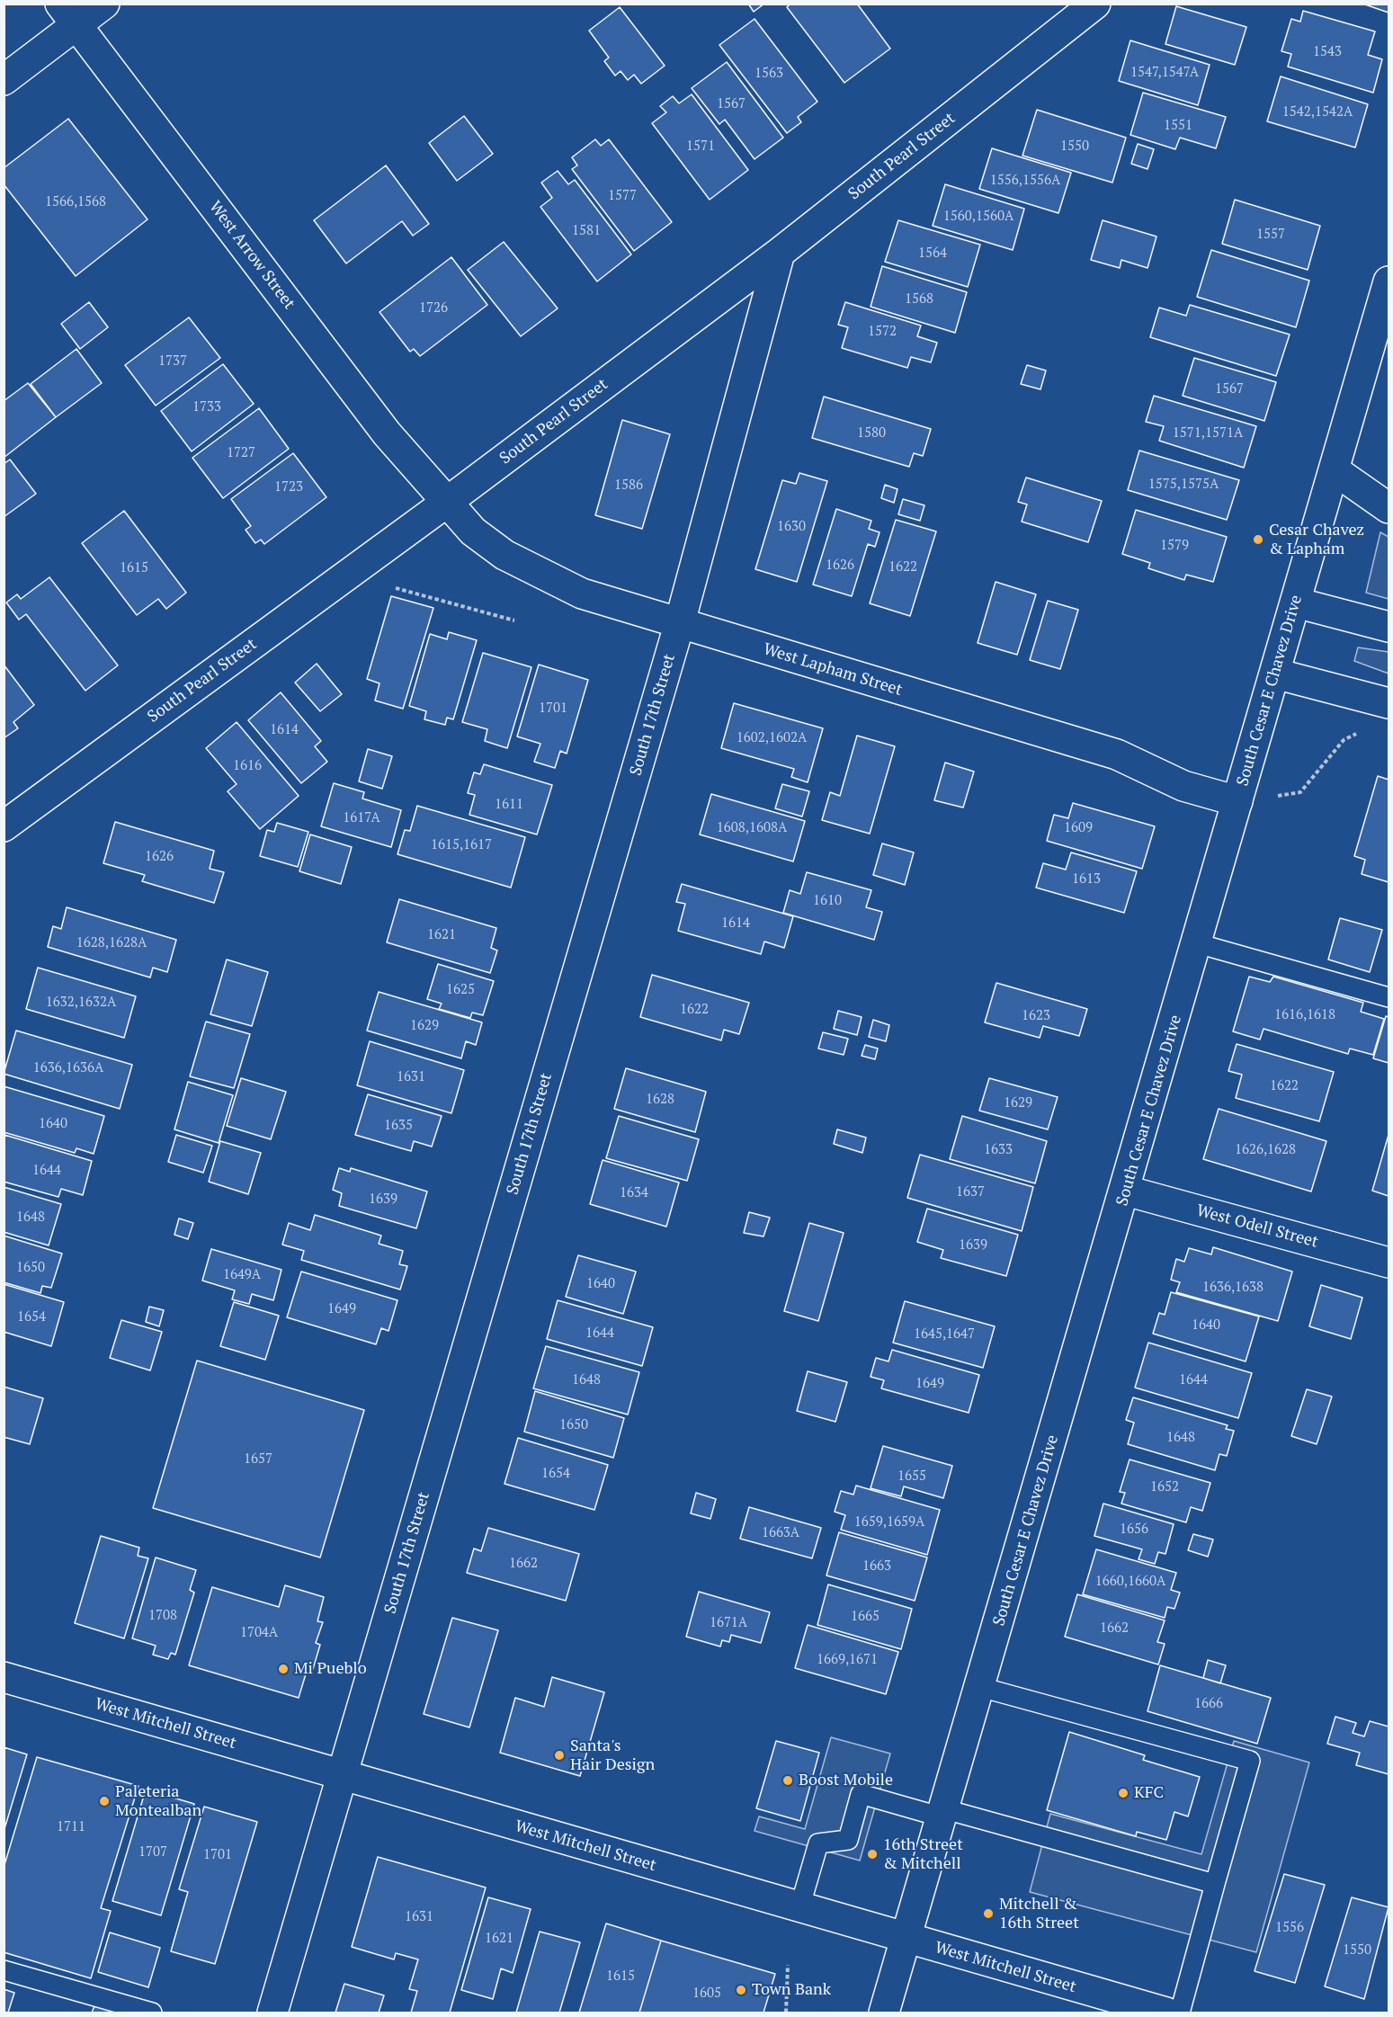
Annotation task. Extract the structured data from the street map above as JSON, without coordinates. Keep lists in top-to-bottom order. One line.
{"streets":{"street":["South Pearl Street","West Arrow Street","West Lapham Street","South Cesar E Chavez Drive","South 17th Street","West Odell Street","West Mitchell Street"]},"crossings":[["South Pearl Street","West Arrow Street"],["South Pearl Street","West Lapham Street"],["South Pearl Street","South 17th Street"],["West Arrow Street","West Lapham Street"],["West Lapham Street","South Cesar E Chavez Drive"],["West Lapham Street","South 17th Street"],["South Cesar E Chavez Drive","West Odell Street"],["South Cesar E Chavez Drive","West Mitchell Street"],["South 17th Street","West Mitchell Street"]],"places":["Cesar Chavez & Lapham","Mi Pueblo","Santa's Hair Design","Boost Mobile","KFC","Paleteria Montealban","16th Street & Mitchell","Mitchell & 16th Street","Town Bank"],"house_numbers":["1543","1547,1547A","1563","1567","1542,1542A","1551","1571","1550","1556,1556A","1577","1566,1568","1560,1560A","1581","1557","1564","1568","1726","1572","1737","1567","1733","1580","1571,1571A","1727","1575,1575A","1586","1723","1630","1579","1626","1622","1615","1701","1614","1602,1602A","1616","1611","1617A","1608,1608A","1609","1615,1617","1626","1613","1610","1614","1621","1628,1628A","1625","1632,1632A","1622","1616,1618","1623","1629","1636,1636A","1631","1622","1628","1629","1640","1635","1633","1626,1628","1644","1637","1634","1639","1648","1639","1650","1649A","1640","1636,1638","1649","1654","1640","1644","1645,1647","1648","1644","1649","1650","1648","1657","1654","1655","1652","1659,1659A","1656","1663A","1662","1663","1660,1660A","1708","1665","1671A","1662","1704A","1669,1671","1666","1711","1707","1701","1631","1556","1621","1550","1615","1605"]}
